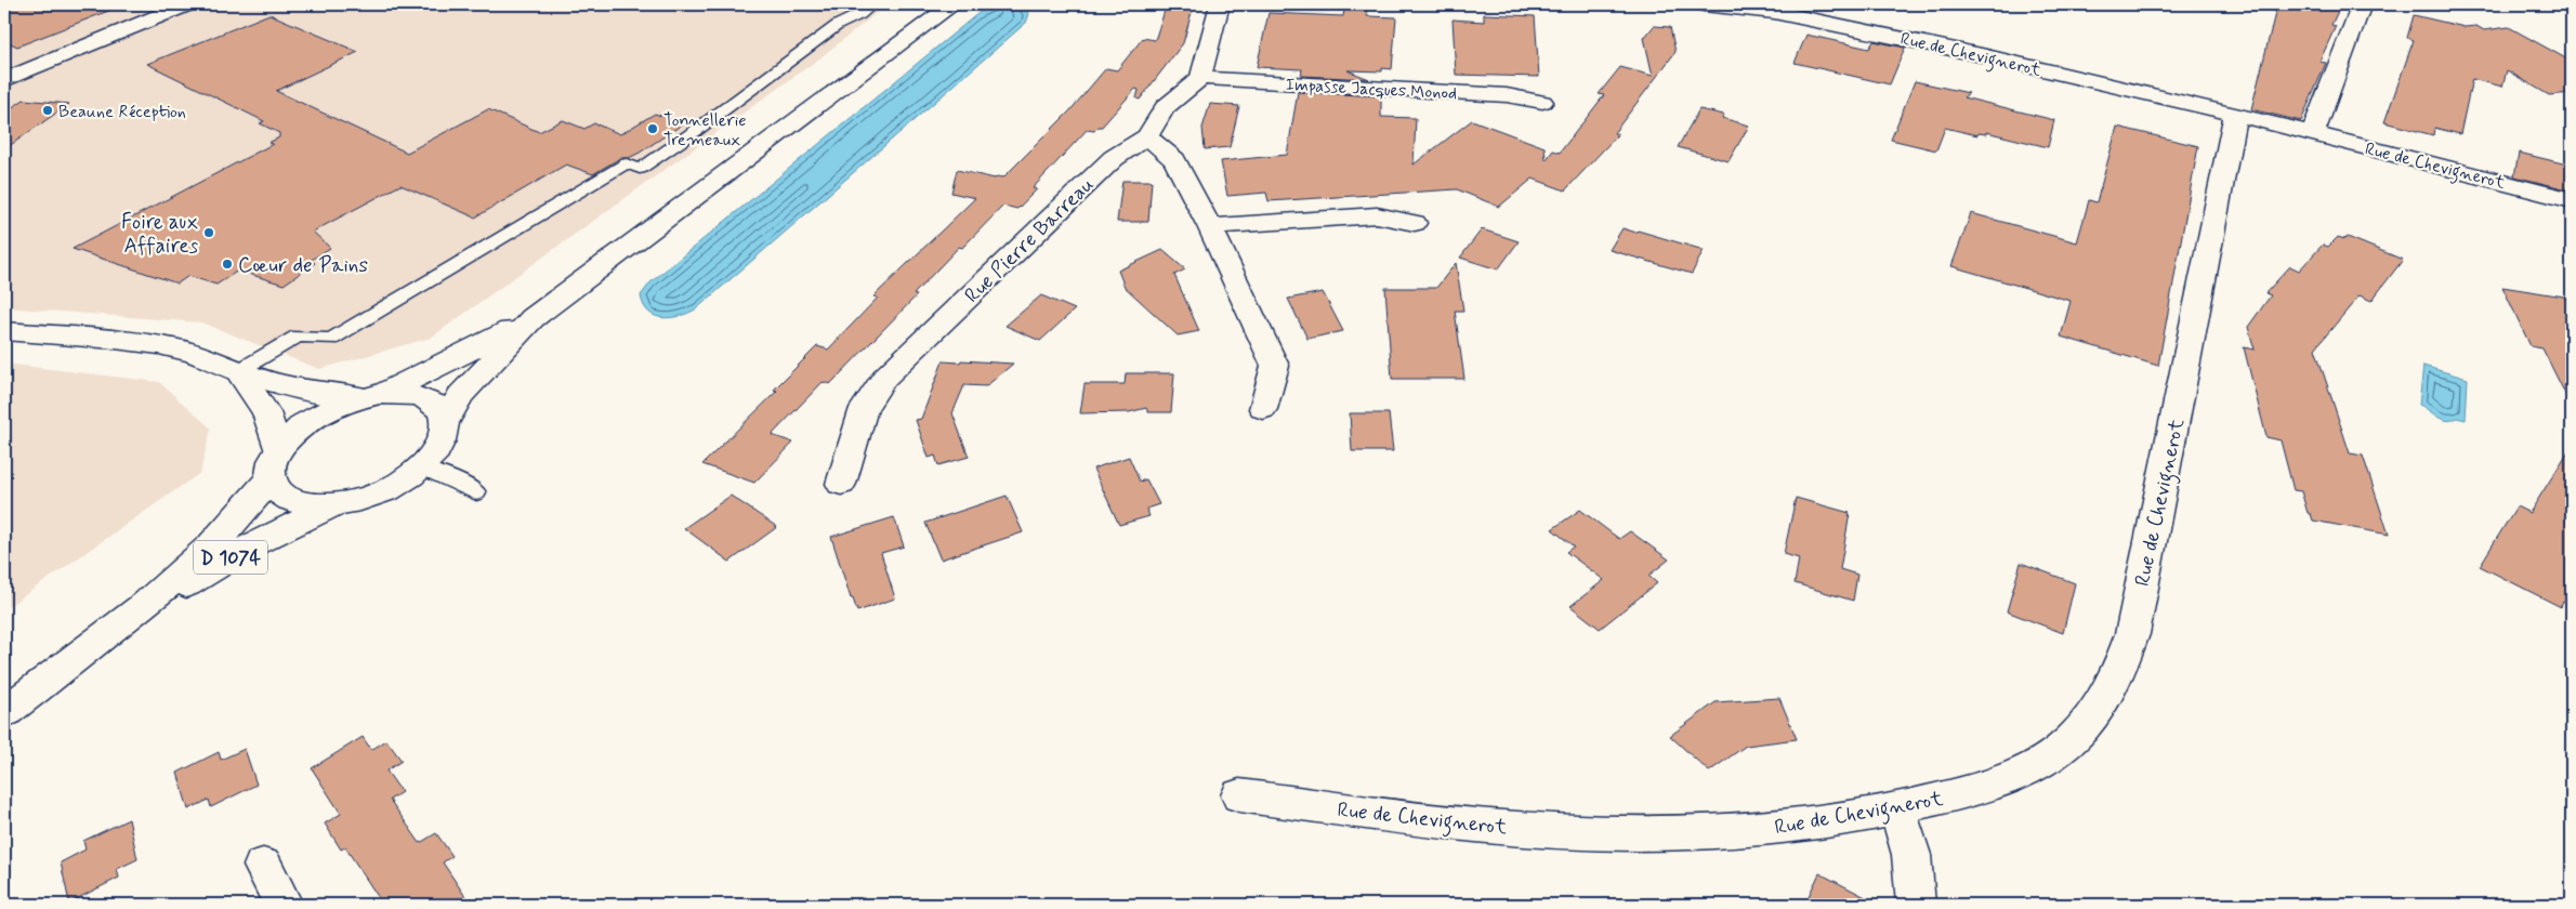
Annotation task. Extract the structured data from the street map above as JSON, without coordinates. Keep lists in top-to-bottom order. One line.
{"streets":{"street":["Rue de Chevignerot","Impasse Jacques Monod","Rue Pierre Barreau","D 1074"]},"crossings":[["Impasse Jacques Monod","Rue Pierre Barreau"]],"places":["Beaune Réception","Tonnellerie Tremeaux","Foire aux Affaires","Cœur de Pains"]}
